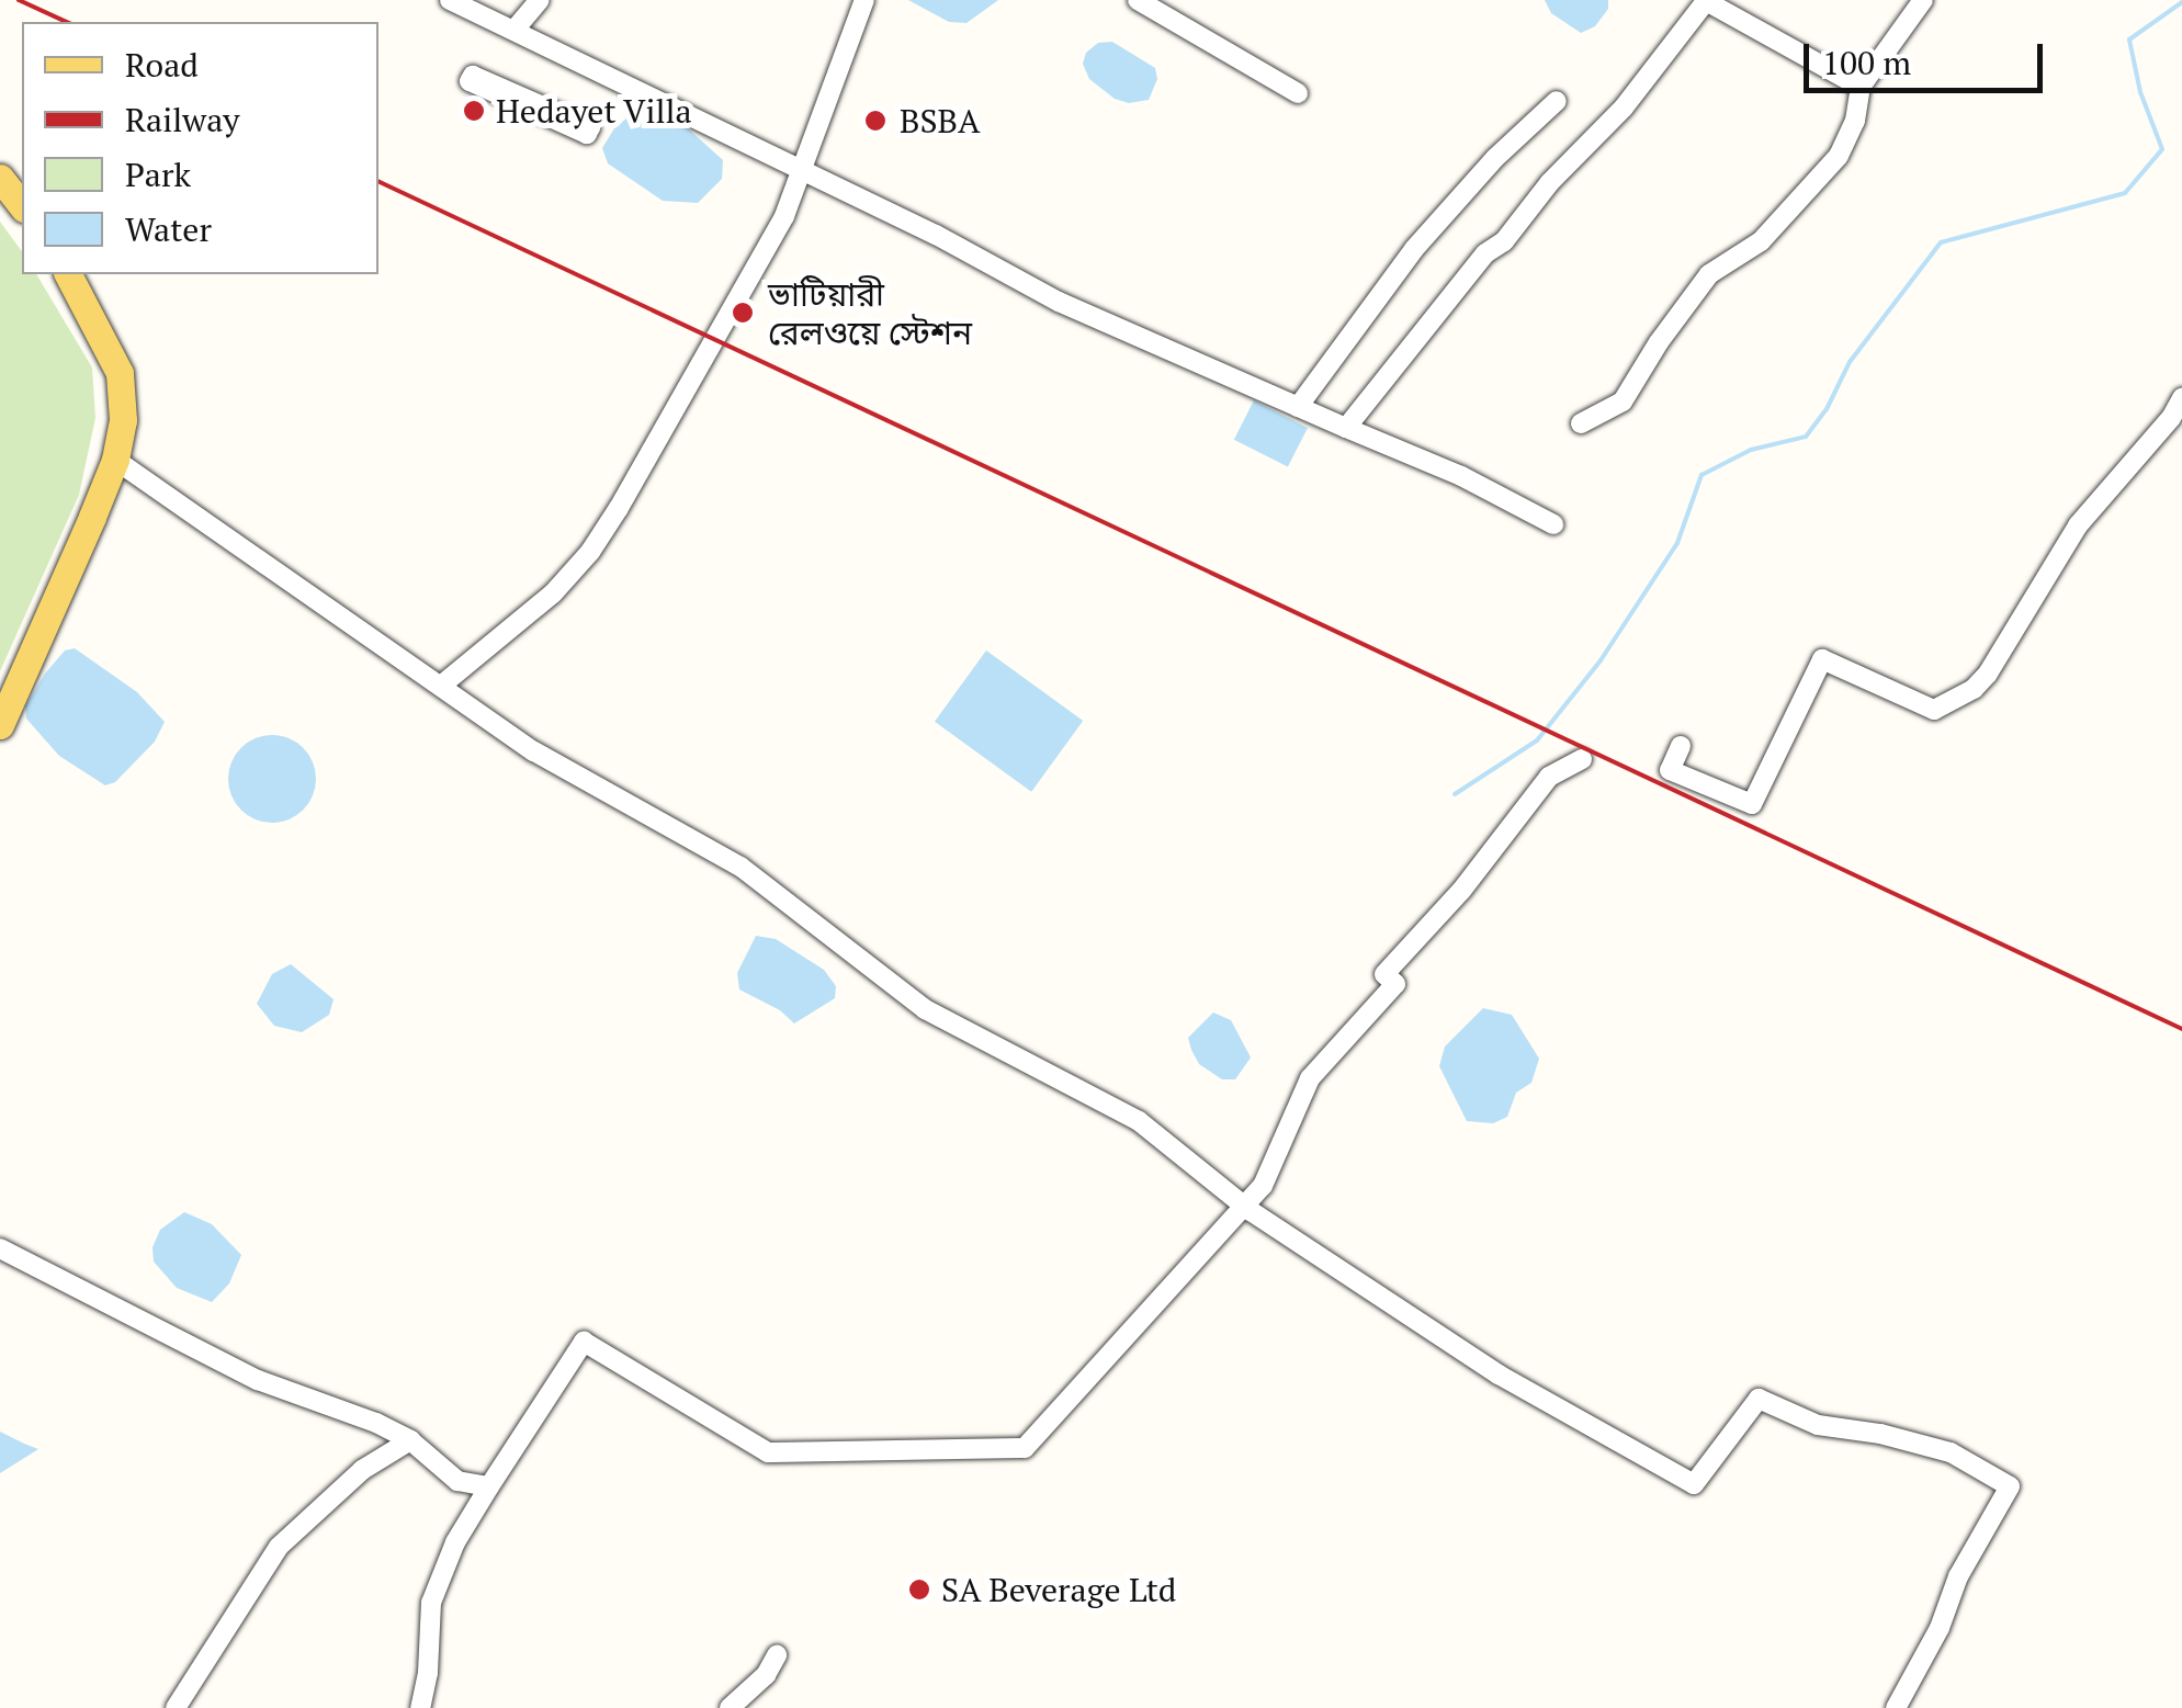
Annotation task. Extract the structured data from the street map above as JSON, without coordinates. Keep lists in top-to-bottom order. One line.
{"places":["Hedayet Villa","BSBA","ভাটিয়ারী রেলওয়ে স্টেশন","SA Beverage Ltd"],"legend":["Road","Railway","Park","Water"],"scale_bar":"100 m"}
